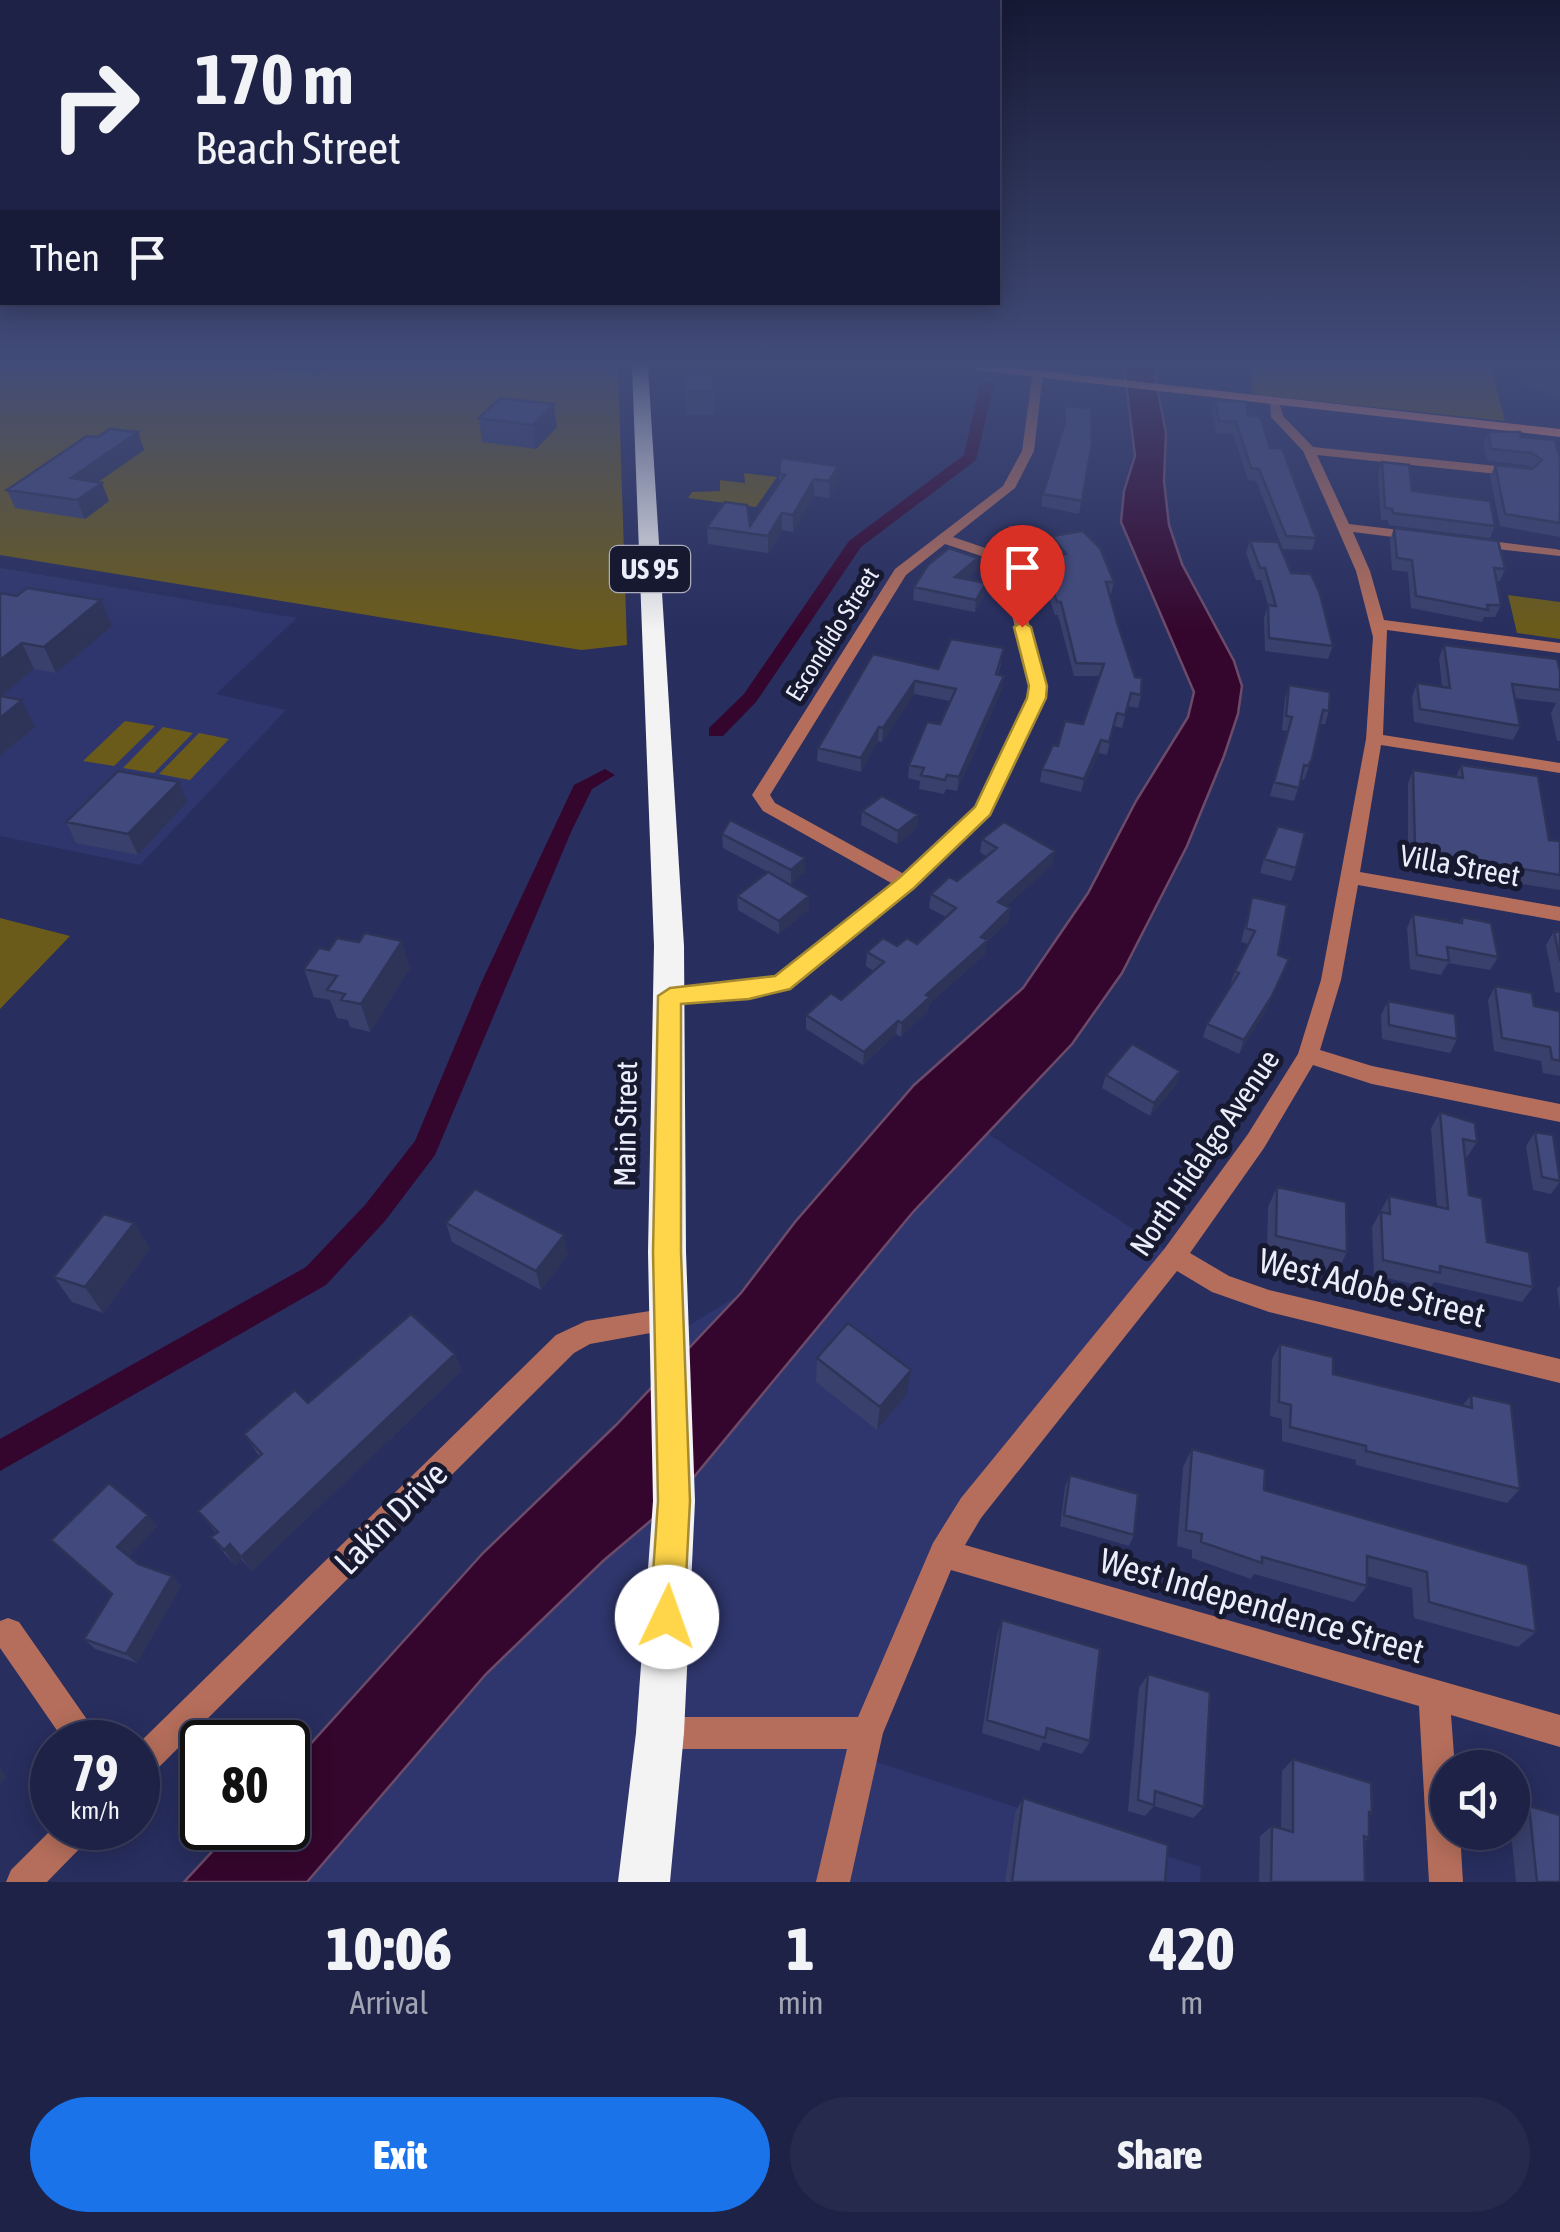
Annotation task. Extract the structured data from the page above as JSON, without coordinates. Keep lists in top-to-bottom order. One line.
{"streets":{"highway":["US 95","Main Street"],"street":["Escondido Street","Villa Street","North Hidalgo Avenue","West Adobe Street","Lakin Drive","West Independence Street"]},"crossings":[["Villa Street","North Hidalgo Avenue"],["Main Street","Lakin Drive"],["North Hidalgo Avenue","West Adobe Street"],["North Hidalgo Avenue","West Independence Street"]],"page":{"turn":["170 m","Beach Street"],"then":"Then","speed":"79 km/h","limit":"80","eta":["10:06","Arrival","1","min","420","m"],"buttons":["Exit","Share"]}}
